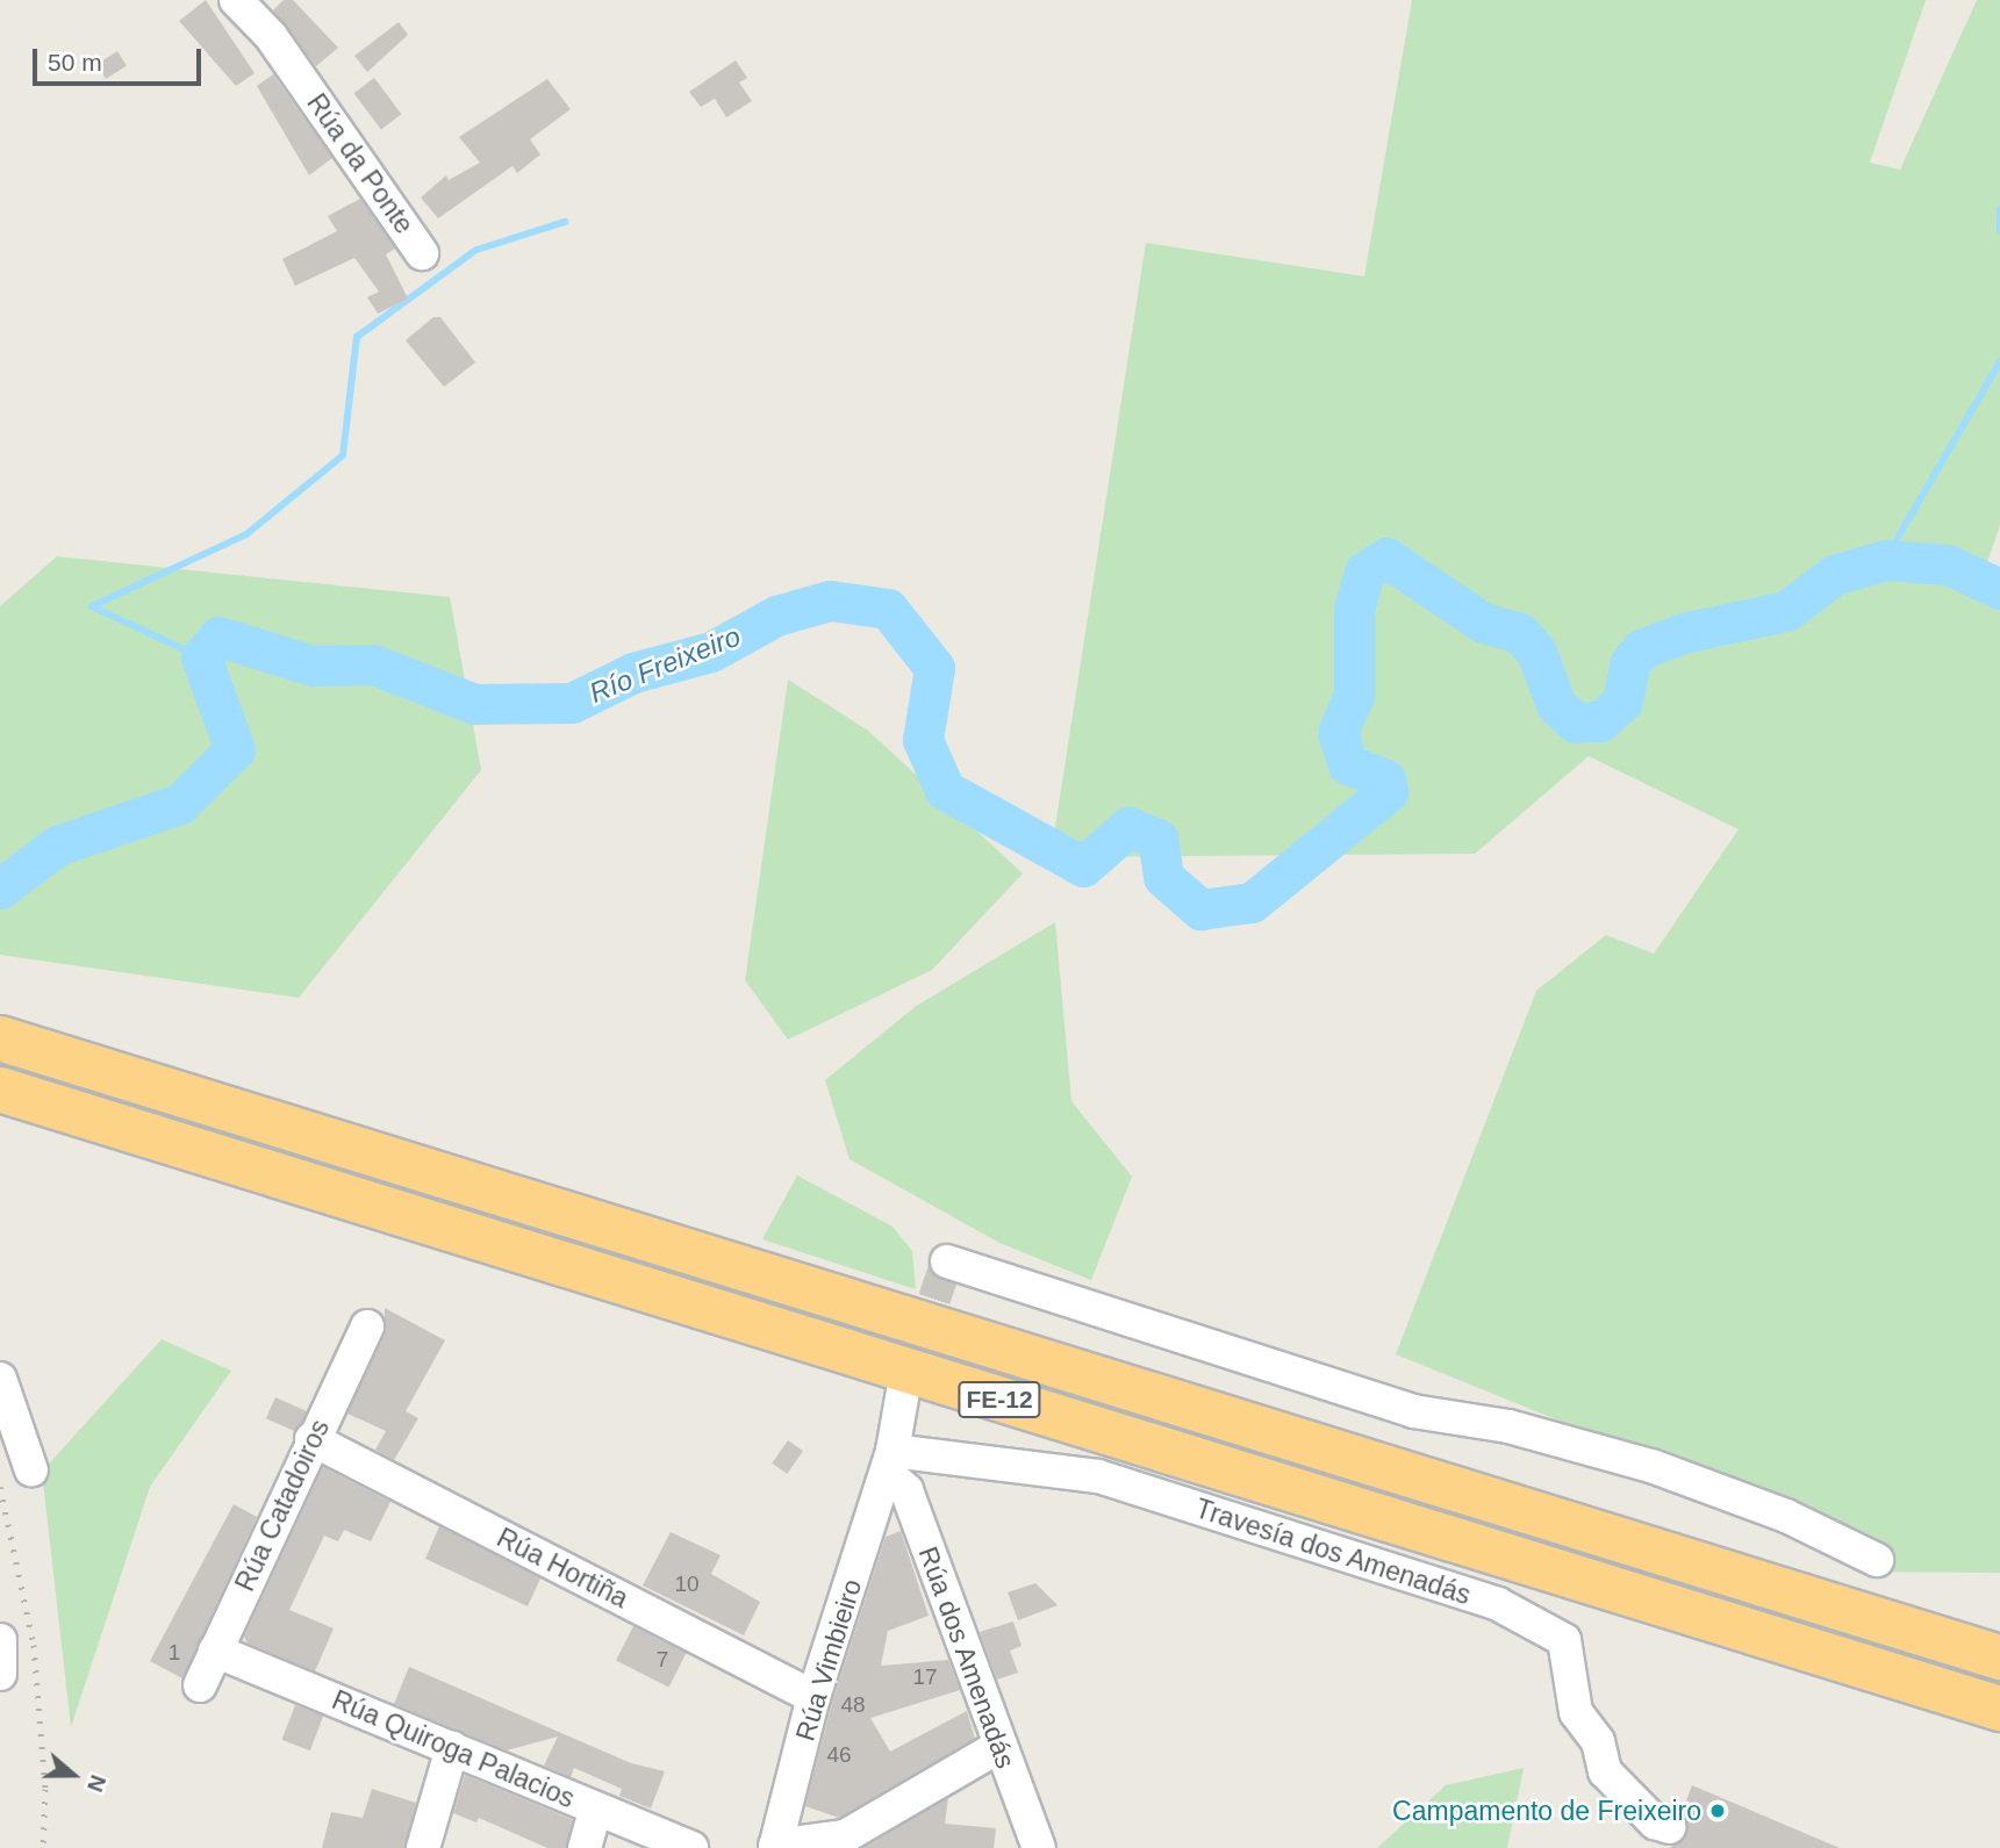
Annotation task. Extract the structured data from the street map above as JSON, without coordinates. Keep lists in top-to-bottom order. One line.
{"streets":{"highway":["FE-12"],"street":["Rúa da Ponte","Rúa Catadoiros","Travesía dos Amenadás","Rúa Hortiña","Rúa dos Amenadás","Rúa Vimbieiro","Rúa Quiroga Palacios"]},"crossings":[["Rúa Catadoiros","Rúa Hortiña"],["Rúa Catadoiros","Rúa Quiroga Palacios"],["Travesía dos Amenadás","Rúa dos Amenadás"],["Travesía dos Amenadás","Rúa Vimbieiro"],["Rúa Hortiña","Rúa Vimbieiro"],["Rúa dos Amenadás","Rúa Vimbieiro"]],"water":["Río Freixeiro"],"places":["Campamento de Freixeiro"],"house_numbers":["10","1","7","17","48","46"],"scale_bar":"50 m","north":"right"}
